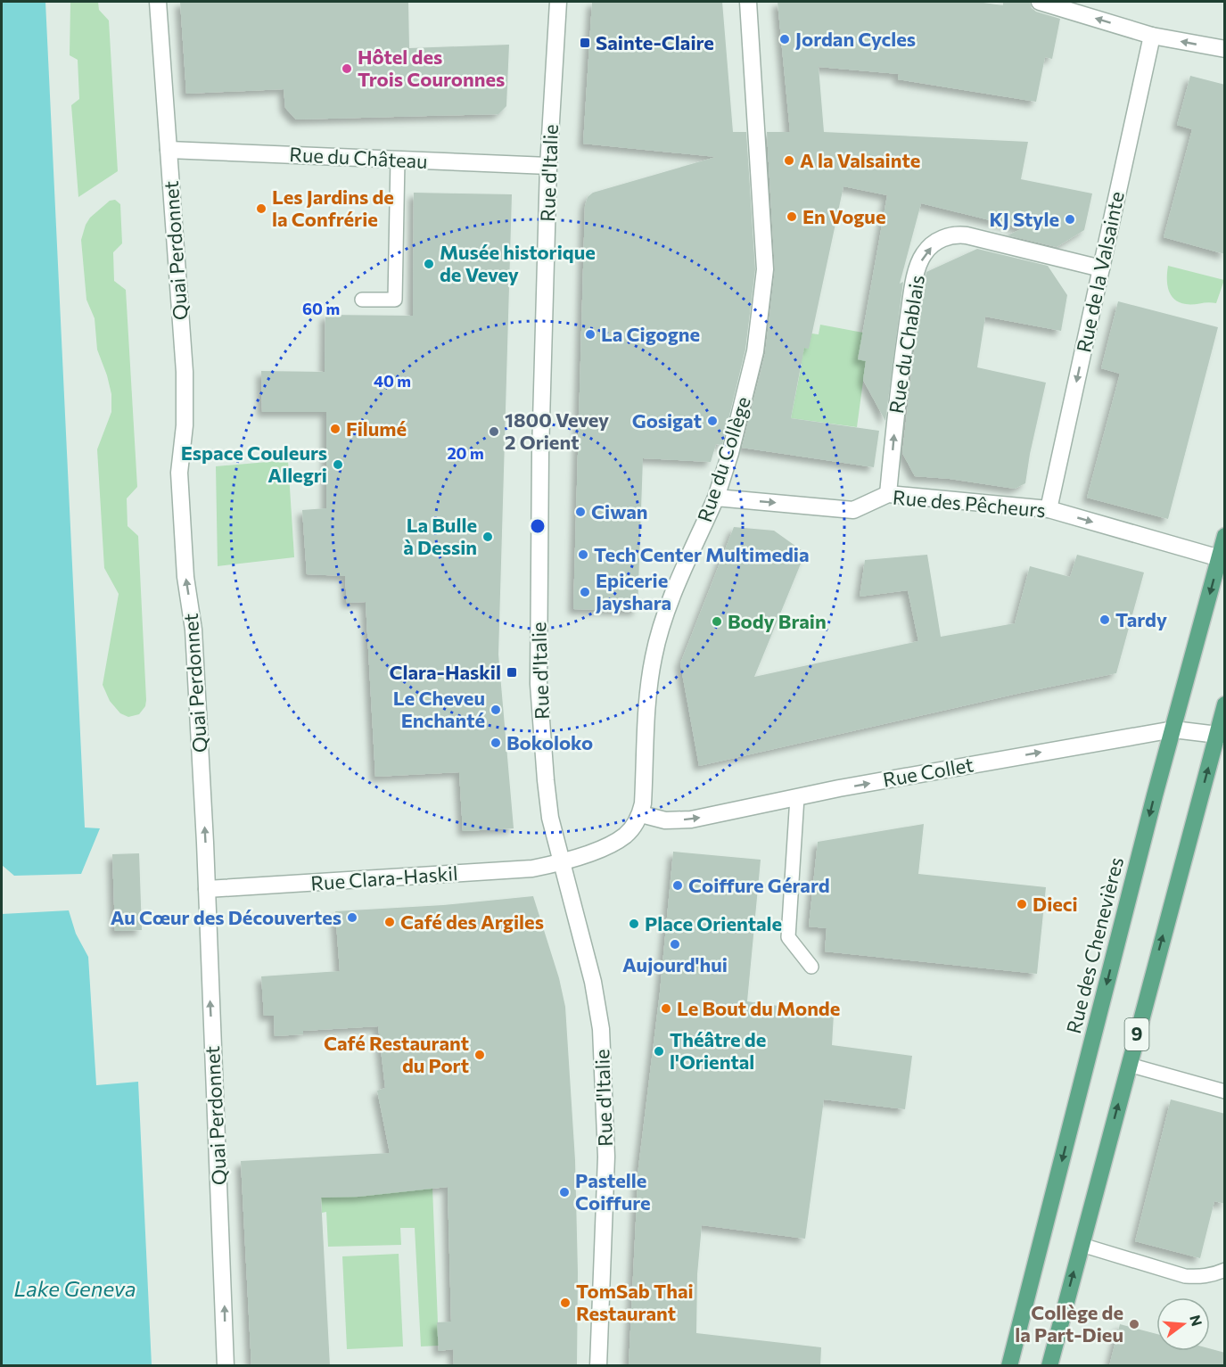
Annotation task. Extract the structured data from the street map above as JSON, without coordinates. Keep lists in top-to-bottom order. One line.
{"streets":{"main road":["Rue des Chenevières","9"],"street":["Rue du Château","Rue d'Italie","Quai Perdonnet","Rue de la Valsainte","Rue du Chablais","Rue du Collège","Rue des Pêcheurs","Rue Collet","Rue Clara-Haskil"]},"crossings":[["Rue du Château","Rue d'Italie"],["Rue du Château","Quai Perdonnet"],["Rue d'Italie","Rue Clara-Haskil"],["Quai Perdonnet","Rue Clara-Haskil"],["Rue de la Valsainte","Rue du Chablais"],["Rue de la Valsainte","Rue des Pêcheurs"],["Rue du Chablais","Rue des Pêcheurs"],["Rue du Collège","Rue des Pêcheurs"],["Rue du Collège","Rue Collet"],["Rue des Pêcheurs","Rue des Chenevières"],["Rue Collet","Rue des Chenevières"],["Rue Collet","9"]],"one_way":["Quai Perdonnet","Rue de la Valsainte","Rue des Pêcheurs","Rue Collet"],"water":["Lake Geneva"],"places":{"other":["Jordan Cycles","Hôtel des Trois Couronnes","A la Valsainte","Les Jardins de la Confrérie","En Vogue","KJ Style","Musée historique de Vevey","La Cigogne","Gosigat","Filumé","1800 Vevey 2 Orient","Espace Couleurs Allegri","Ciwan","La Bulle à Dessin","Tech Center Multimedia","Epicerie Jayshara","Tardy","Body Brain","Le Cheveu Enchanté","Bokoloko","Coiffure Gérard","Dieci","Au Cœur des Découvertes","Café des Argiles","Place Orientale","Aujourd'hui","Le Bout du Monde","Théâtre de l'Oriental","Café Restaurant du Port","Pastelle Coiffure","TomSab Thai Restaurant","Collège de la Part-Dieu"],"transit":["Sainte-Claire","Clara-Haskil"]},"north":"right","rings":["60 m","40 m","20 m"]}
